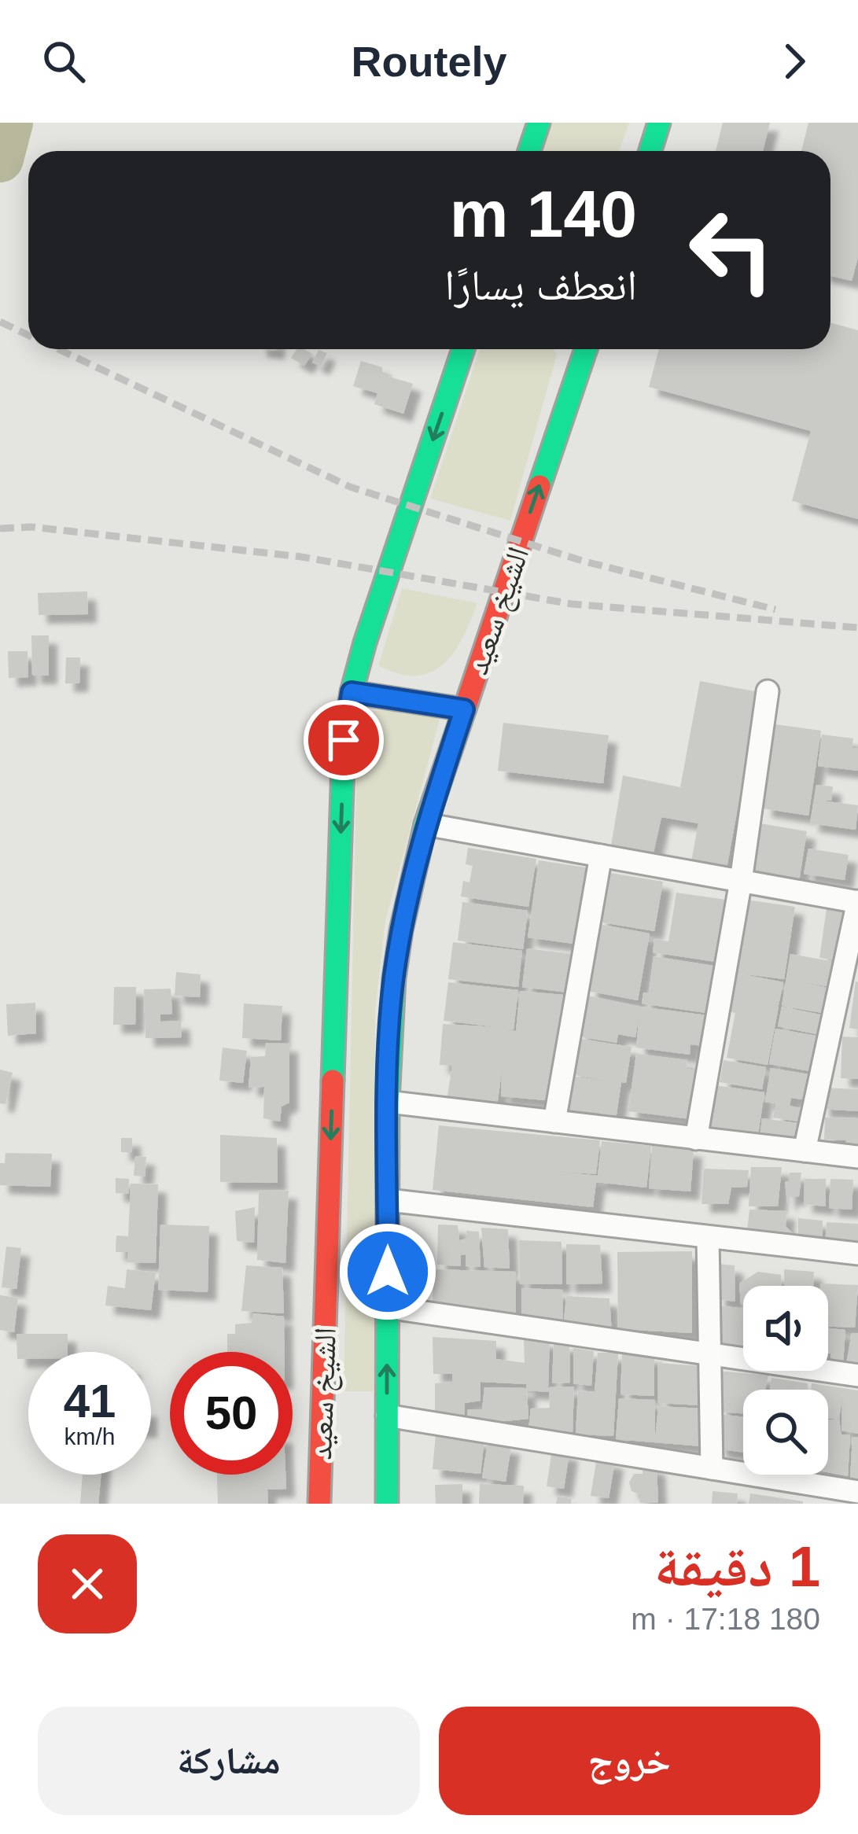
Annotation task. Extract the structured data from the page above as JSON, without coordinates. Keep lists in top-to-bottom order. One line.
{"streets":{"main road":["الشيخ سعيد"]},"page":{"header":"Routely","turn":["140 m","انعطف يسارًا"],"speed":"41 km/h","limit":"50","heading":["1 دقيقة","180 m · 17:18"],"buttons":["خروج","مشاركة"]}}
